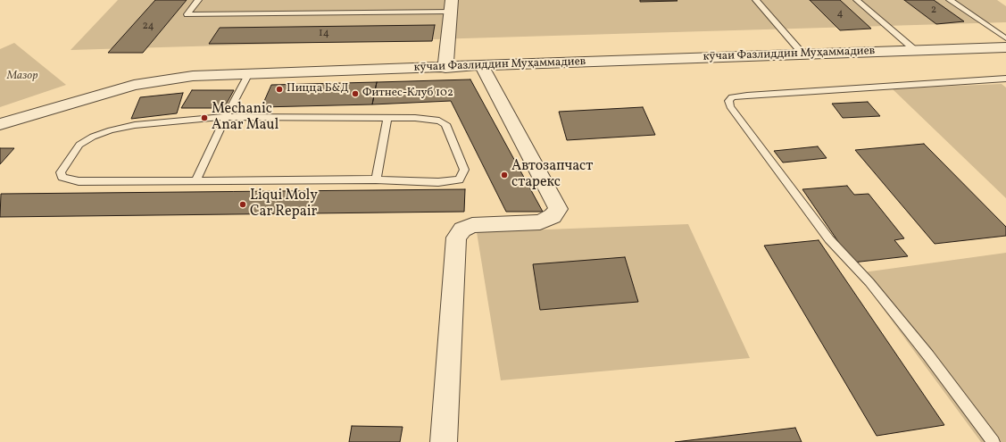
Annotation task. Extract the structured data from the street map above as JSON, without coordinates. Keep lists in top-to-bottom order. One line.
{"streets":{"street":["кӯчаи Фазлиддин Муҳаммадиев"]},"parks":["Мазор"],"places":["Пицца Б&Д","Фитнес-Клуб 102","Mechanic Anar Maul","Автозапчаст старекс","Liqui Moly Car Repair"],"house_numbers":["2","4","24","14"]}
